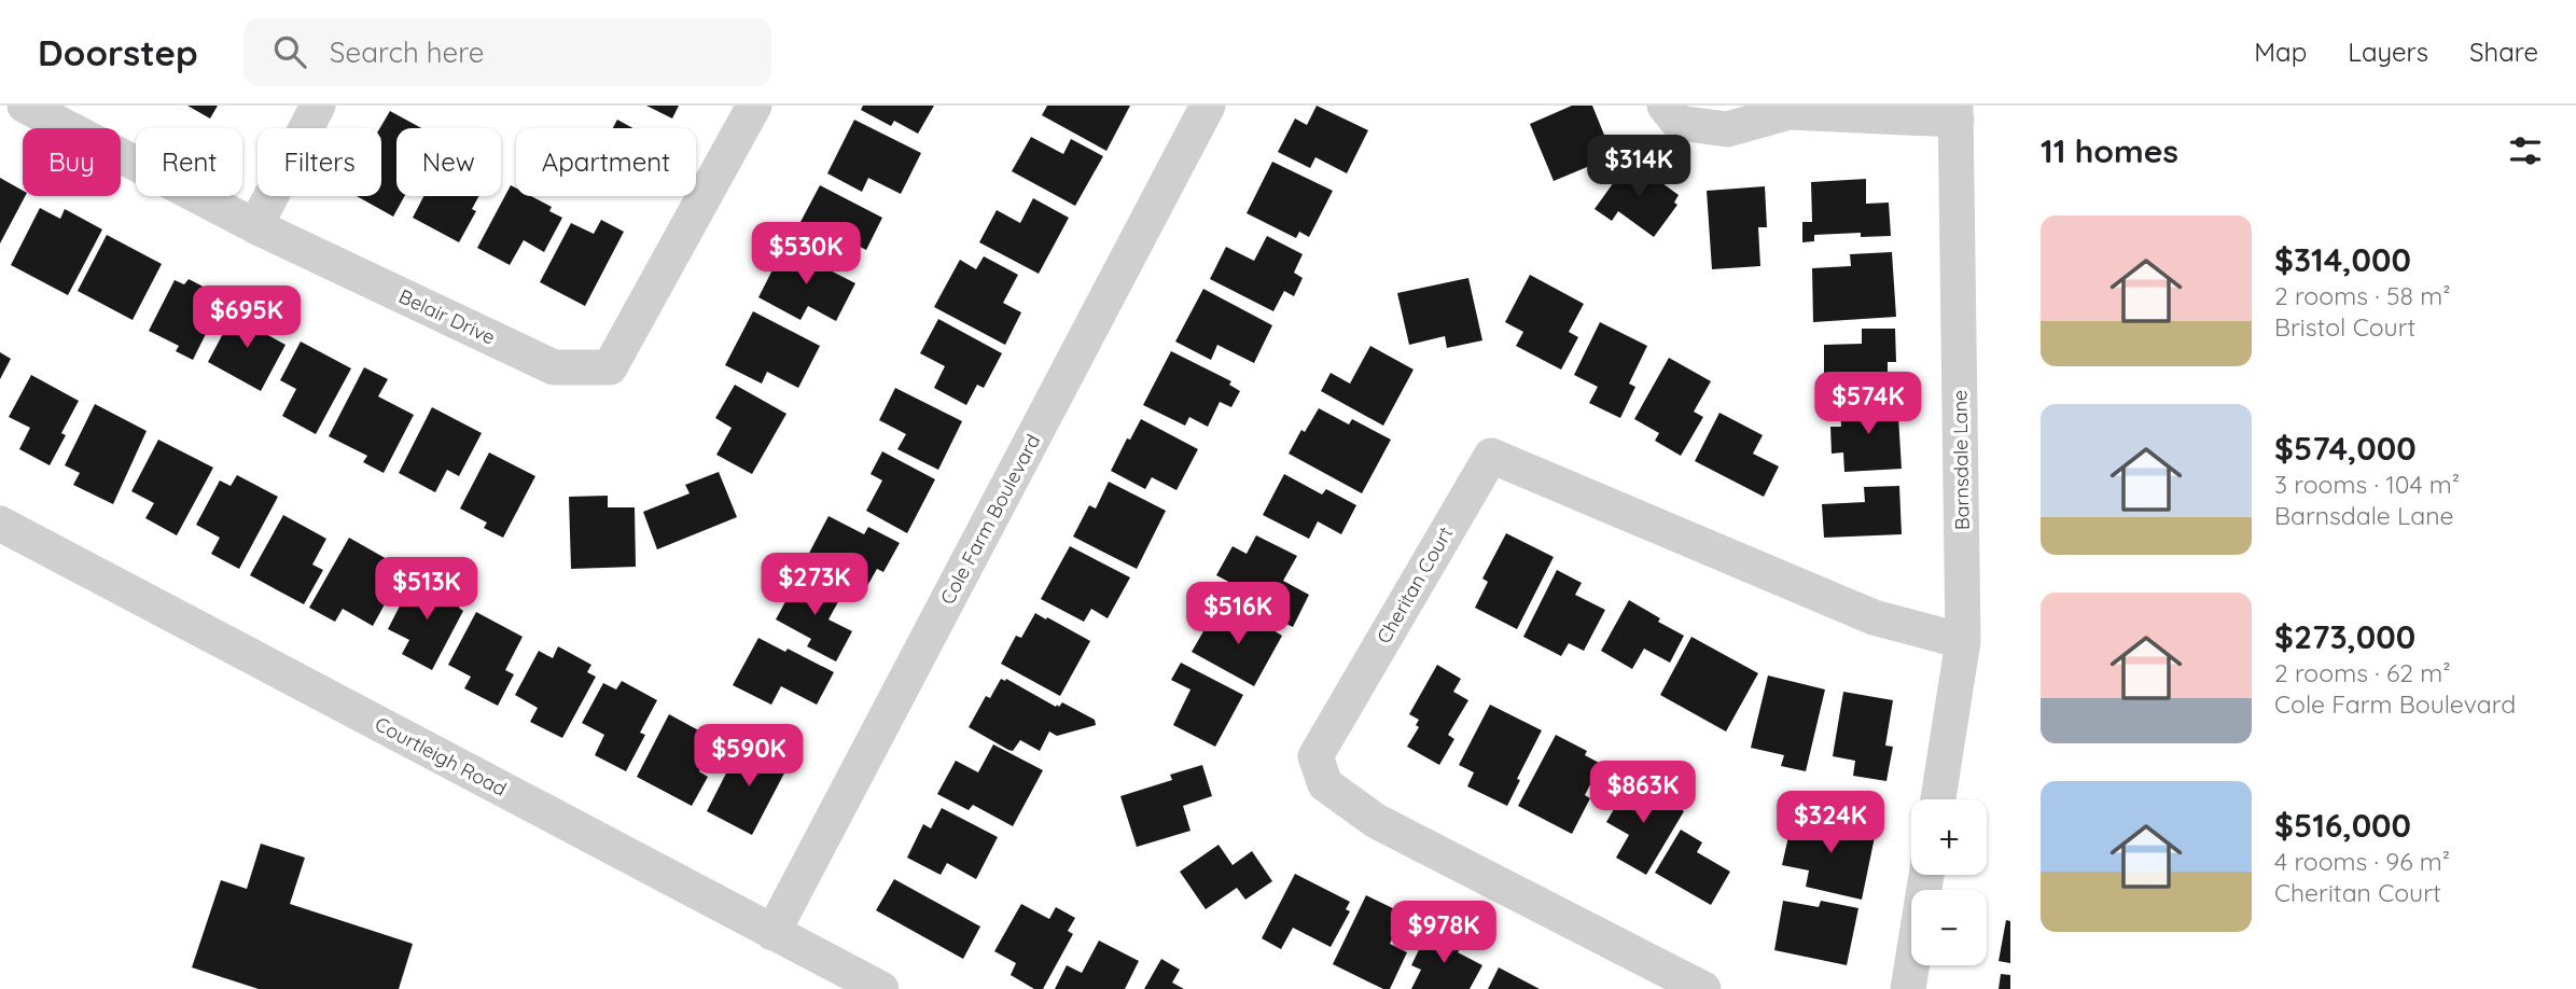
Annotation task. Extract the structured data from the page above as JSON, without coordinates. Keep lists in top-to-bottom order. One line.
{"streets":{"street":["Belair Drive","Barnsdale Lane","Cole Farm Boulevard","Cheritan Court","Courtleigh Road"]},"crossings":[["Barnsdale Lane","Cheritan Court"],["Cole Farm Boulevard","Courtleigh Road"]],"page":{"header":"Doorstep","search":"Search here","nav":["Map","Layers","Share"],"heading":"11 homes","chip":["Buy","Rent","Filters","New","Apartment"],"price":["$314K","$530K","$695K","$574K","$273K","$513K","$516K","$590K","$863K","$324K","$978K"],"list":[{"name":"$314,000","note":"2 rooms · 58 m² · Bristol Court"},{"name":"$574,000","note":"3 rooms · 104 m² · Barnsdale Lane"},{"name":"$273,000","note":"2 rooms · 62 m² · Cole Farm Boulevard"},{"name":"$516,000","note":"4 rooms · 96 m² · Cheritan Court"}],"map_buttons":["+","−"]}}
